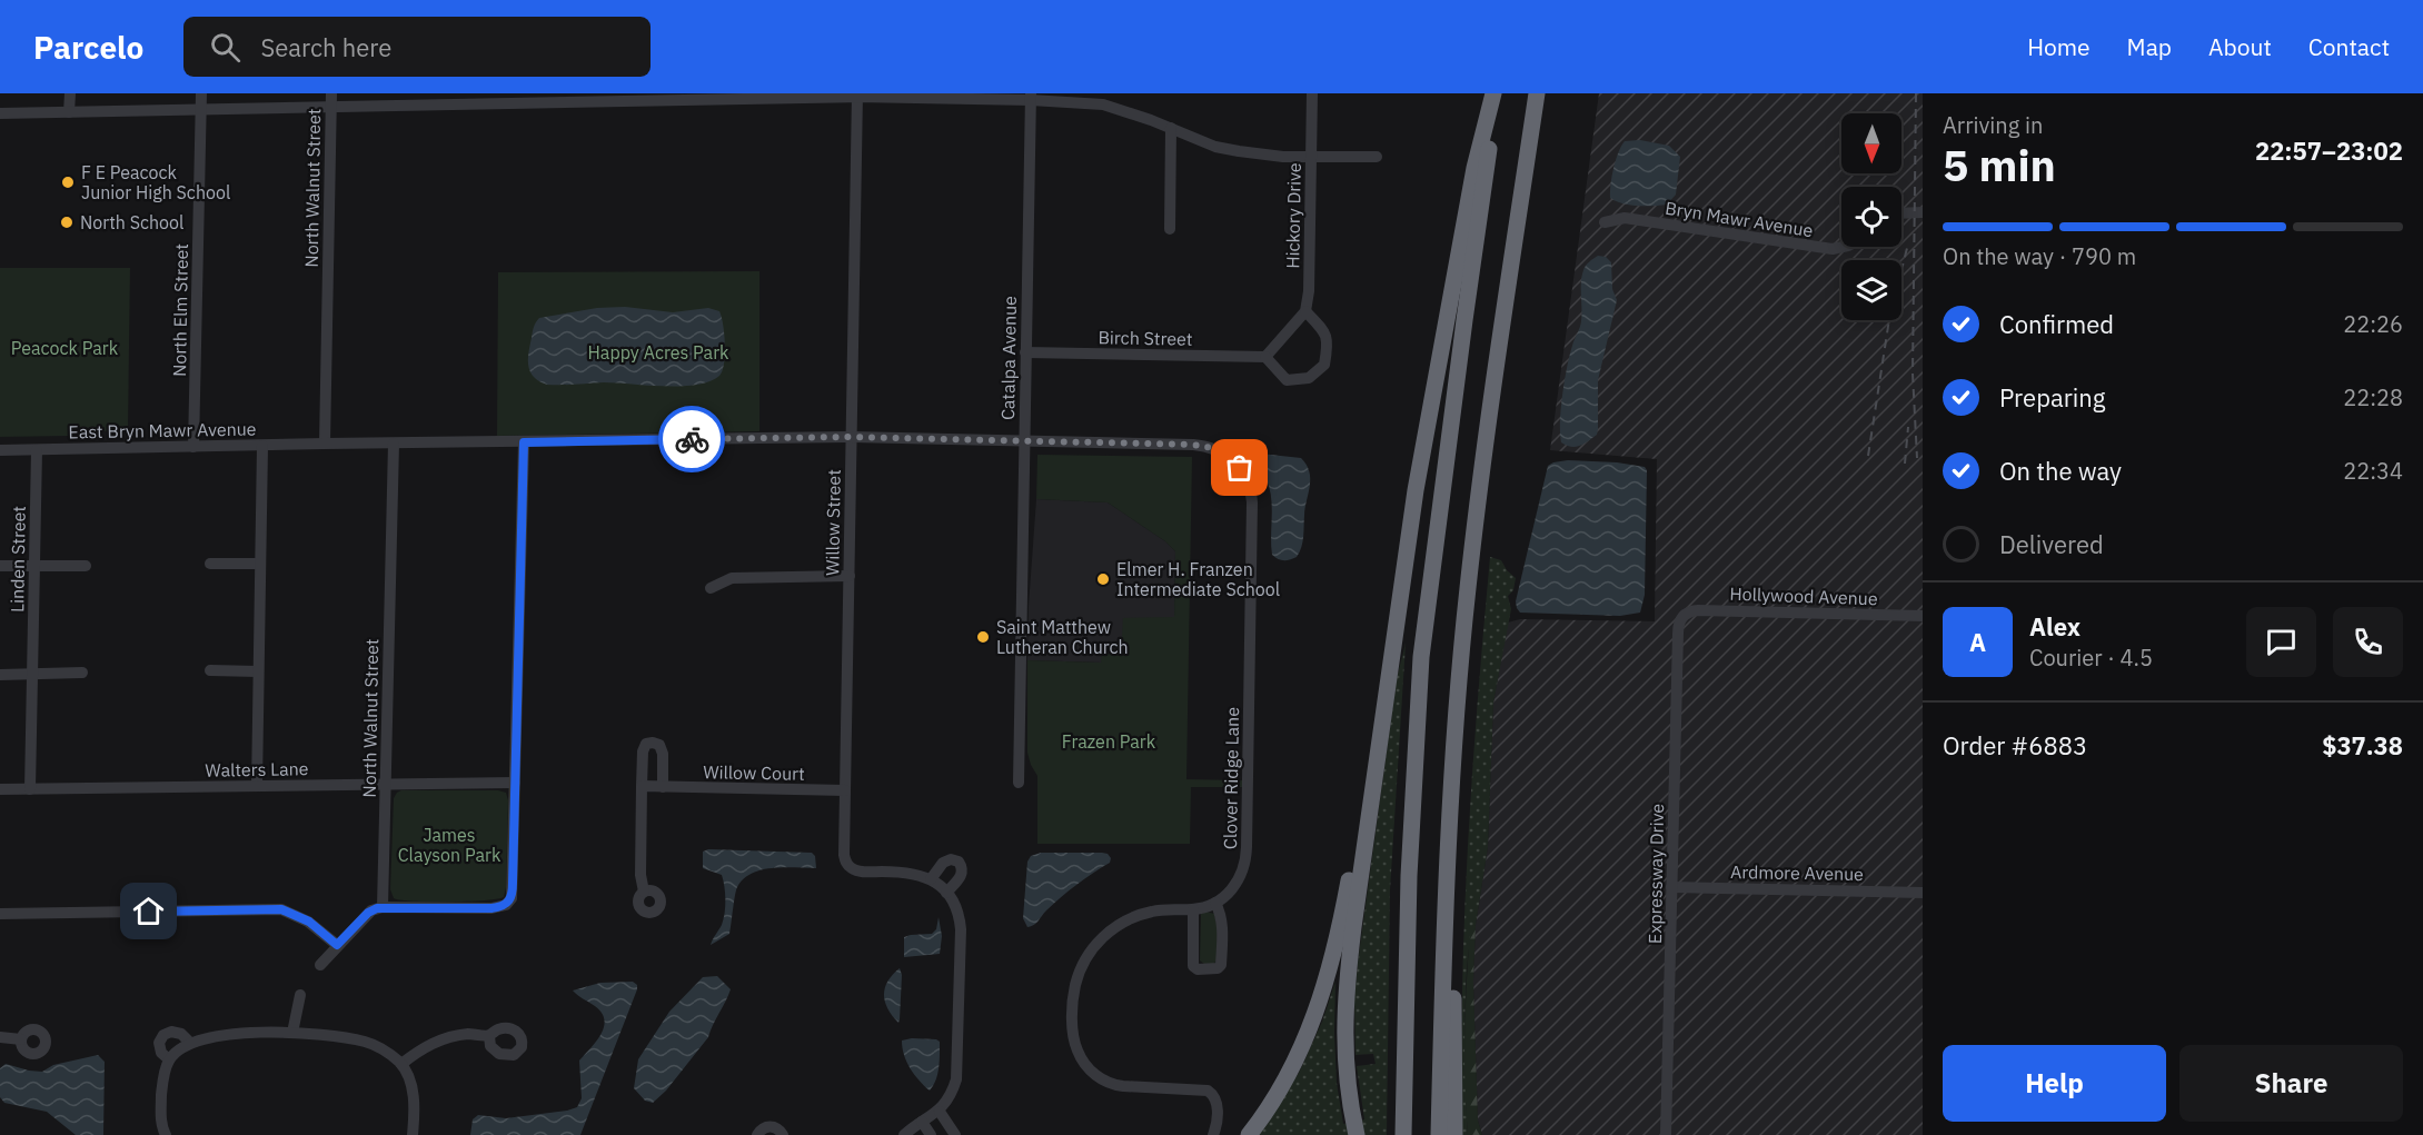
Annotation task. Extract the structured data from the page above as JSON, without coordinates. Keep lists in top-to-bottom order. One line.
{"streets":{"street":["North Walnut Street","Hickory Drive","Bryn Mawr Avenue","North Elm Street","Birch Street","Catalpa Avenue","East Bryn Mawr Avenue","Willow Street","Linden Street","Hollywood Avenue","Walters Lane","Willow Court","Clover Ridge Lane","Ardmore Avenue","Expressway Drive"]},"crossings":[["North Walnut Street","East Bryn Mawr Avenue"],["North Walnut Street","Walters Lane"],["North Elm Street","East Bryn Mawr Avenue"],["Birch Street","Catalpa Avenue"],["Catalpa Avenue","Clover Ridge Lane"],["East Bryn Mawr Avenue","Linden Street"],["East Bryn Mawr Avenue","Clover Ridge Lane"],["Willow Street","Willow Court"],["Willow Street","Clover Ridge Lane"],["Linden Street","Walters Lane"],["Hollywood Avenue","Expressway Drive"],["Ardmore Avenue","Expressway Drive"]],"parks":["Peacock Park","Happy Acres Park","Frazen Park","James Clayson Park"],"places":["F E Peacock Junior High School","North School","Elmer H. Franzen Intermediate School","Saint Matthew Lutheran Church"],"north":"bottom","page":{"header":"Parcelo","search":"Search here","nav":["Home","Map","About","Contact"],"heading":["5 min","Arriving in","22:57–23:02"],"panel":["Alex","Courier · 4.5","Order #6883","$37.38"],"bar":"On the way · 790 m","list":[["Confirmed","22:26"],["Preparing","22:28"],["On the way","22:34"],"Delivered"],"round":"A","buttons":["Help","Share"]}}
